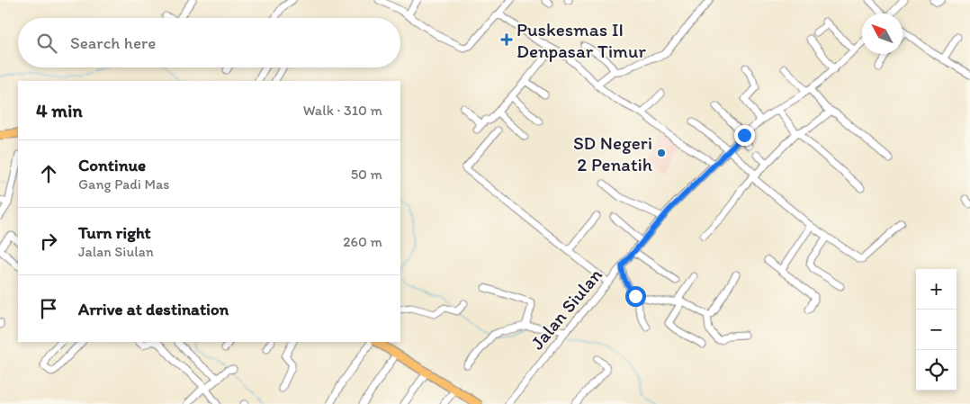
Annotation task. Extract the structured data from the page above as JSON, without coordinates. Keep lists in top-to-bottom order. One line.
{"streets":{"street":["Jalan Siulan"]},"places":{"health":["Puskesmas II Denpasar Timur"],"other":["SD Negeri 2 Penatih"]},"north":"top left","page":{"search":"Search here","heading":["4 min","Walk · 310 m"],"list":[["Continue","Gang Padi Mas","50 m"],["Turn right","Jalan Siulan","260 m"],"Arrive at destination"],"map_buttons":["+","−"]}}
